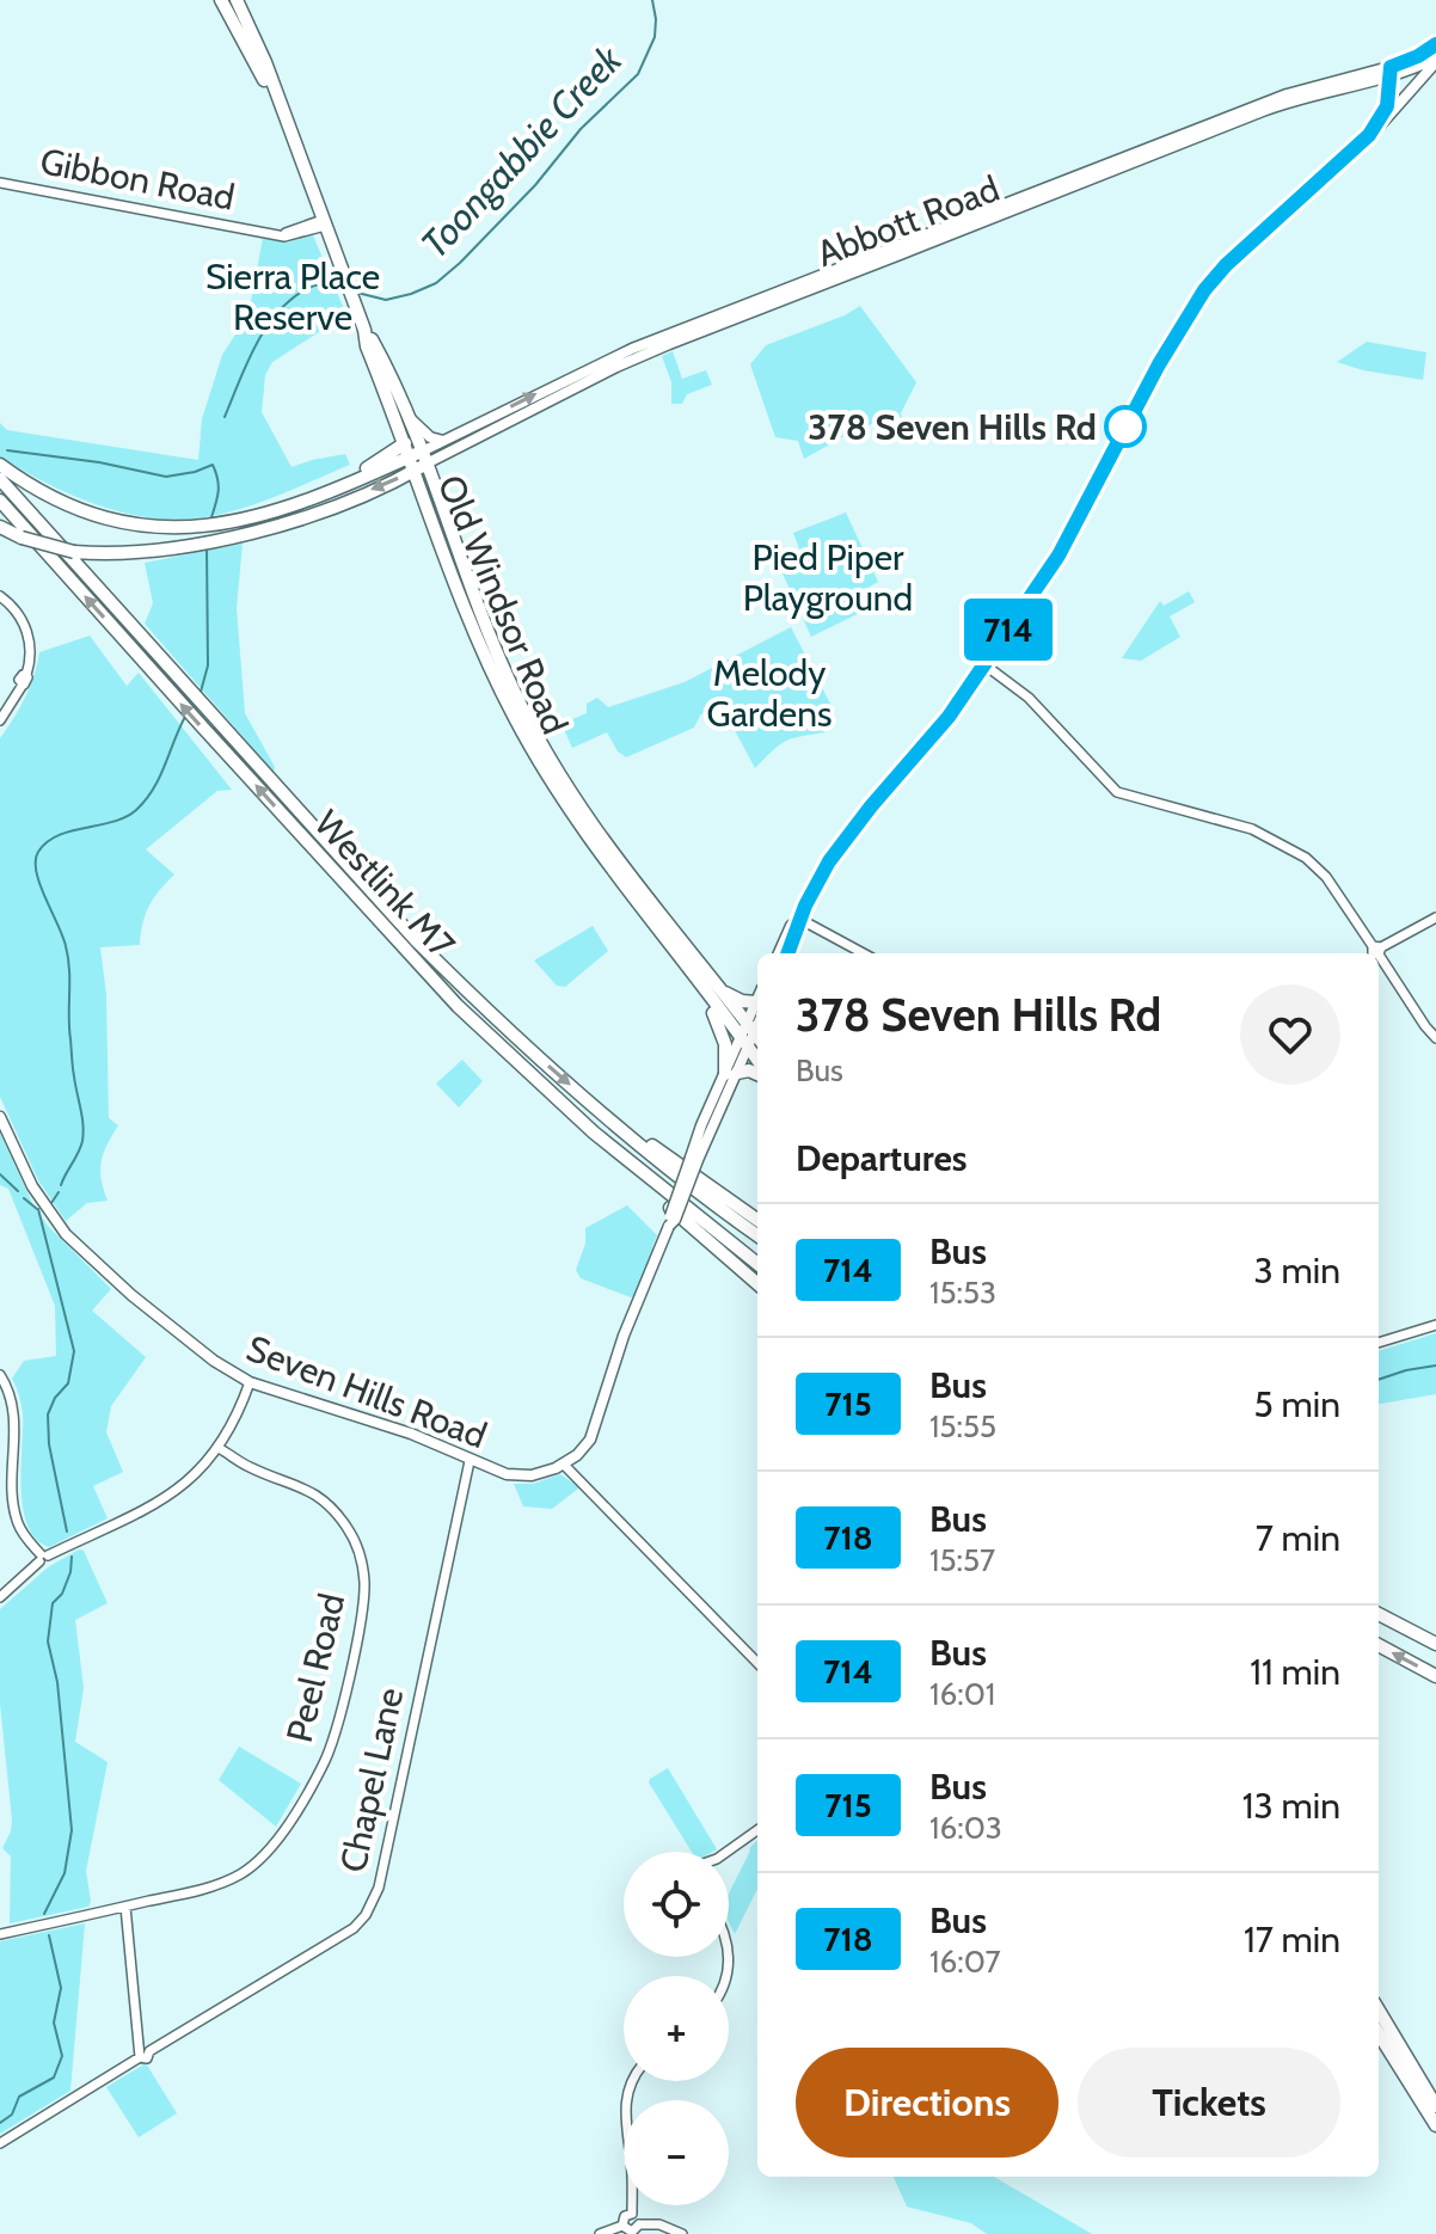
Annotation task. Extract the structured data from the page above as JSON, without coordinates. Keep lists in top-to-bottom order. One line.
{"streets":{"highway":["Old Windsor Road","Westlink M7"],"main road":["Abbott Road","Seven Hills Road"],"street":["Gibbon Road","Peel Road","Chapel Lane"]},"crossings":[["Gibbon Road","Old Windsor Road"],["Abbott Road","Old Windsor Road"],["Seven Hills Road","Chapel Lane"]],"water":["Toongabbie Creek"],"parks":["Sierra Place Reserve","Pied Piper Playground","Melody Gardens"],"places":["378 Seven Hills Rd"],"lines":["bus line 714"],"page":{"on_map":"714","heading":[["378 Seven Hills Rd","Bus"],"Departures"],"list":[{"mark":"714","name":"Bus","note":"15:53","value":"3 min"},{"mark":"715","name":"Bus","note":"15:55","value":"5 min"},{"mark":"718","name":"Bus","note":"15:57","value":"7 min"},{"mark":"714","name":"Bus","note":"16:01","value":"11 min"},{"mark":"715","name":"Bus","note":"16:03","value":"13 min"},{"mark":"718","name":"Bus","note":"16:07","value":"17 min"}],"map_buttons":["+","−"],"buttons":["Directions","Tickets"]}}
